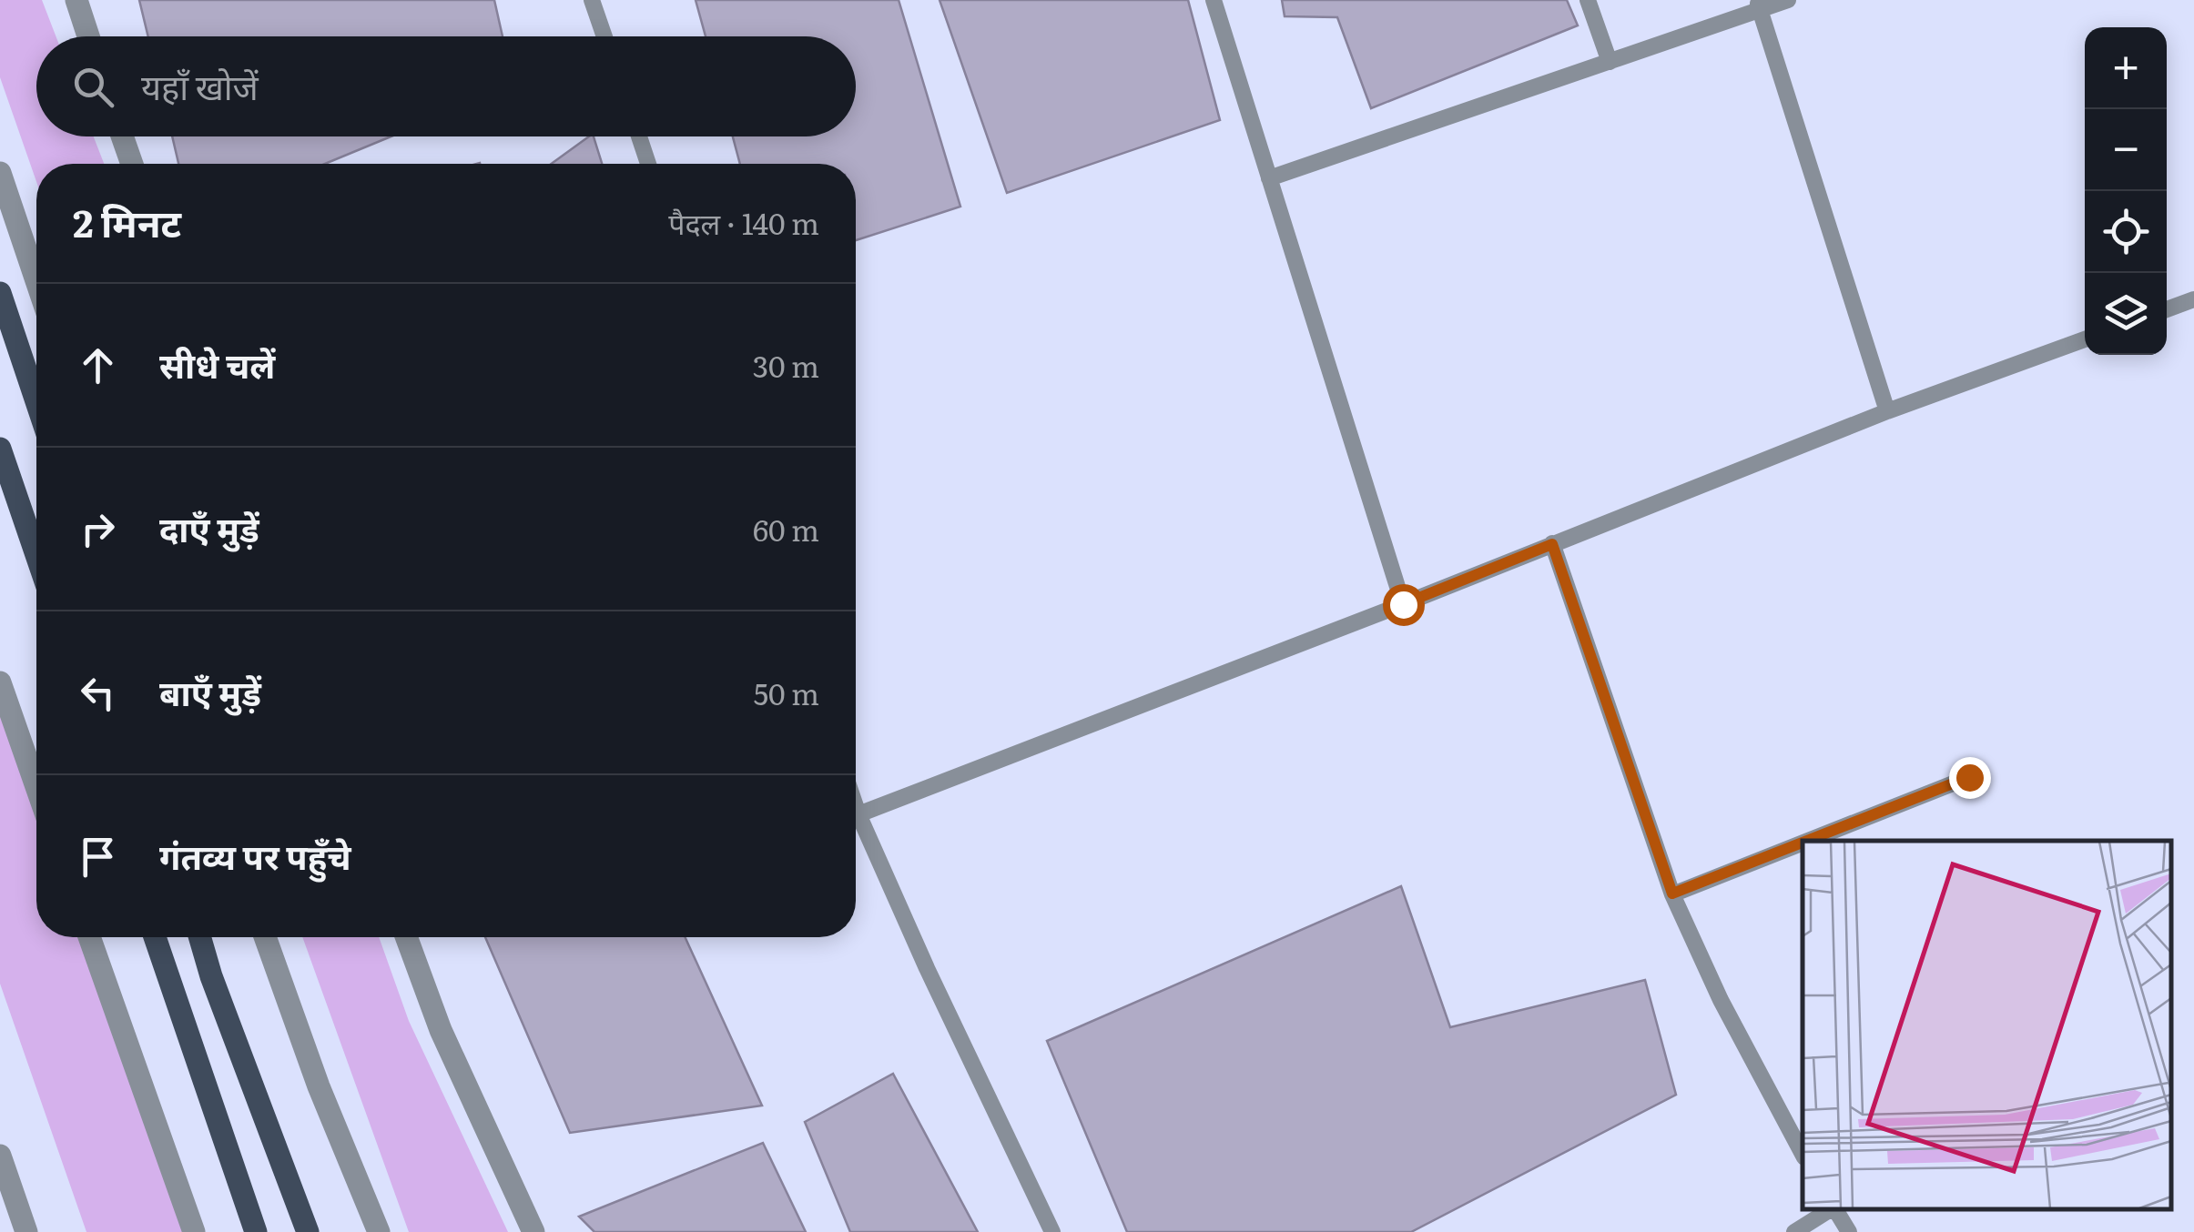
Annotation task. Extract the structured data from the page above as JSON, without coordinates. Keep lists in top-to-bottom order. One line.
{"page":{"map_buttons":["+","−"],"search":"यहाँ खोजें","heading":["2 मिनट","पैदल · 140 m"],"list":[["सीधे चलें","30 m"],["दाएँ मुड़ें","60 m"],["बाएँ मुड़ें","50 m"],"गंतव्य पर पहुँचे"]}}
